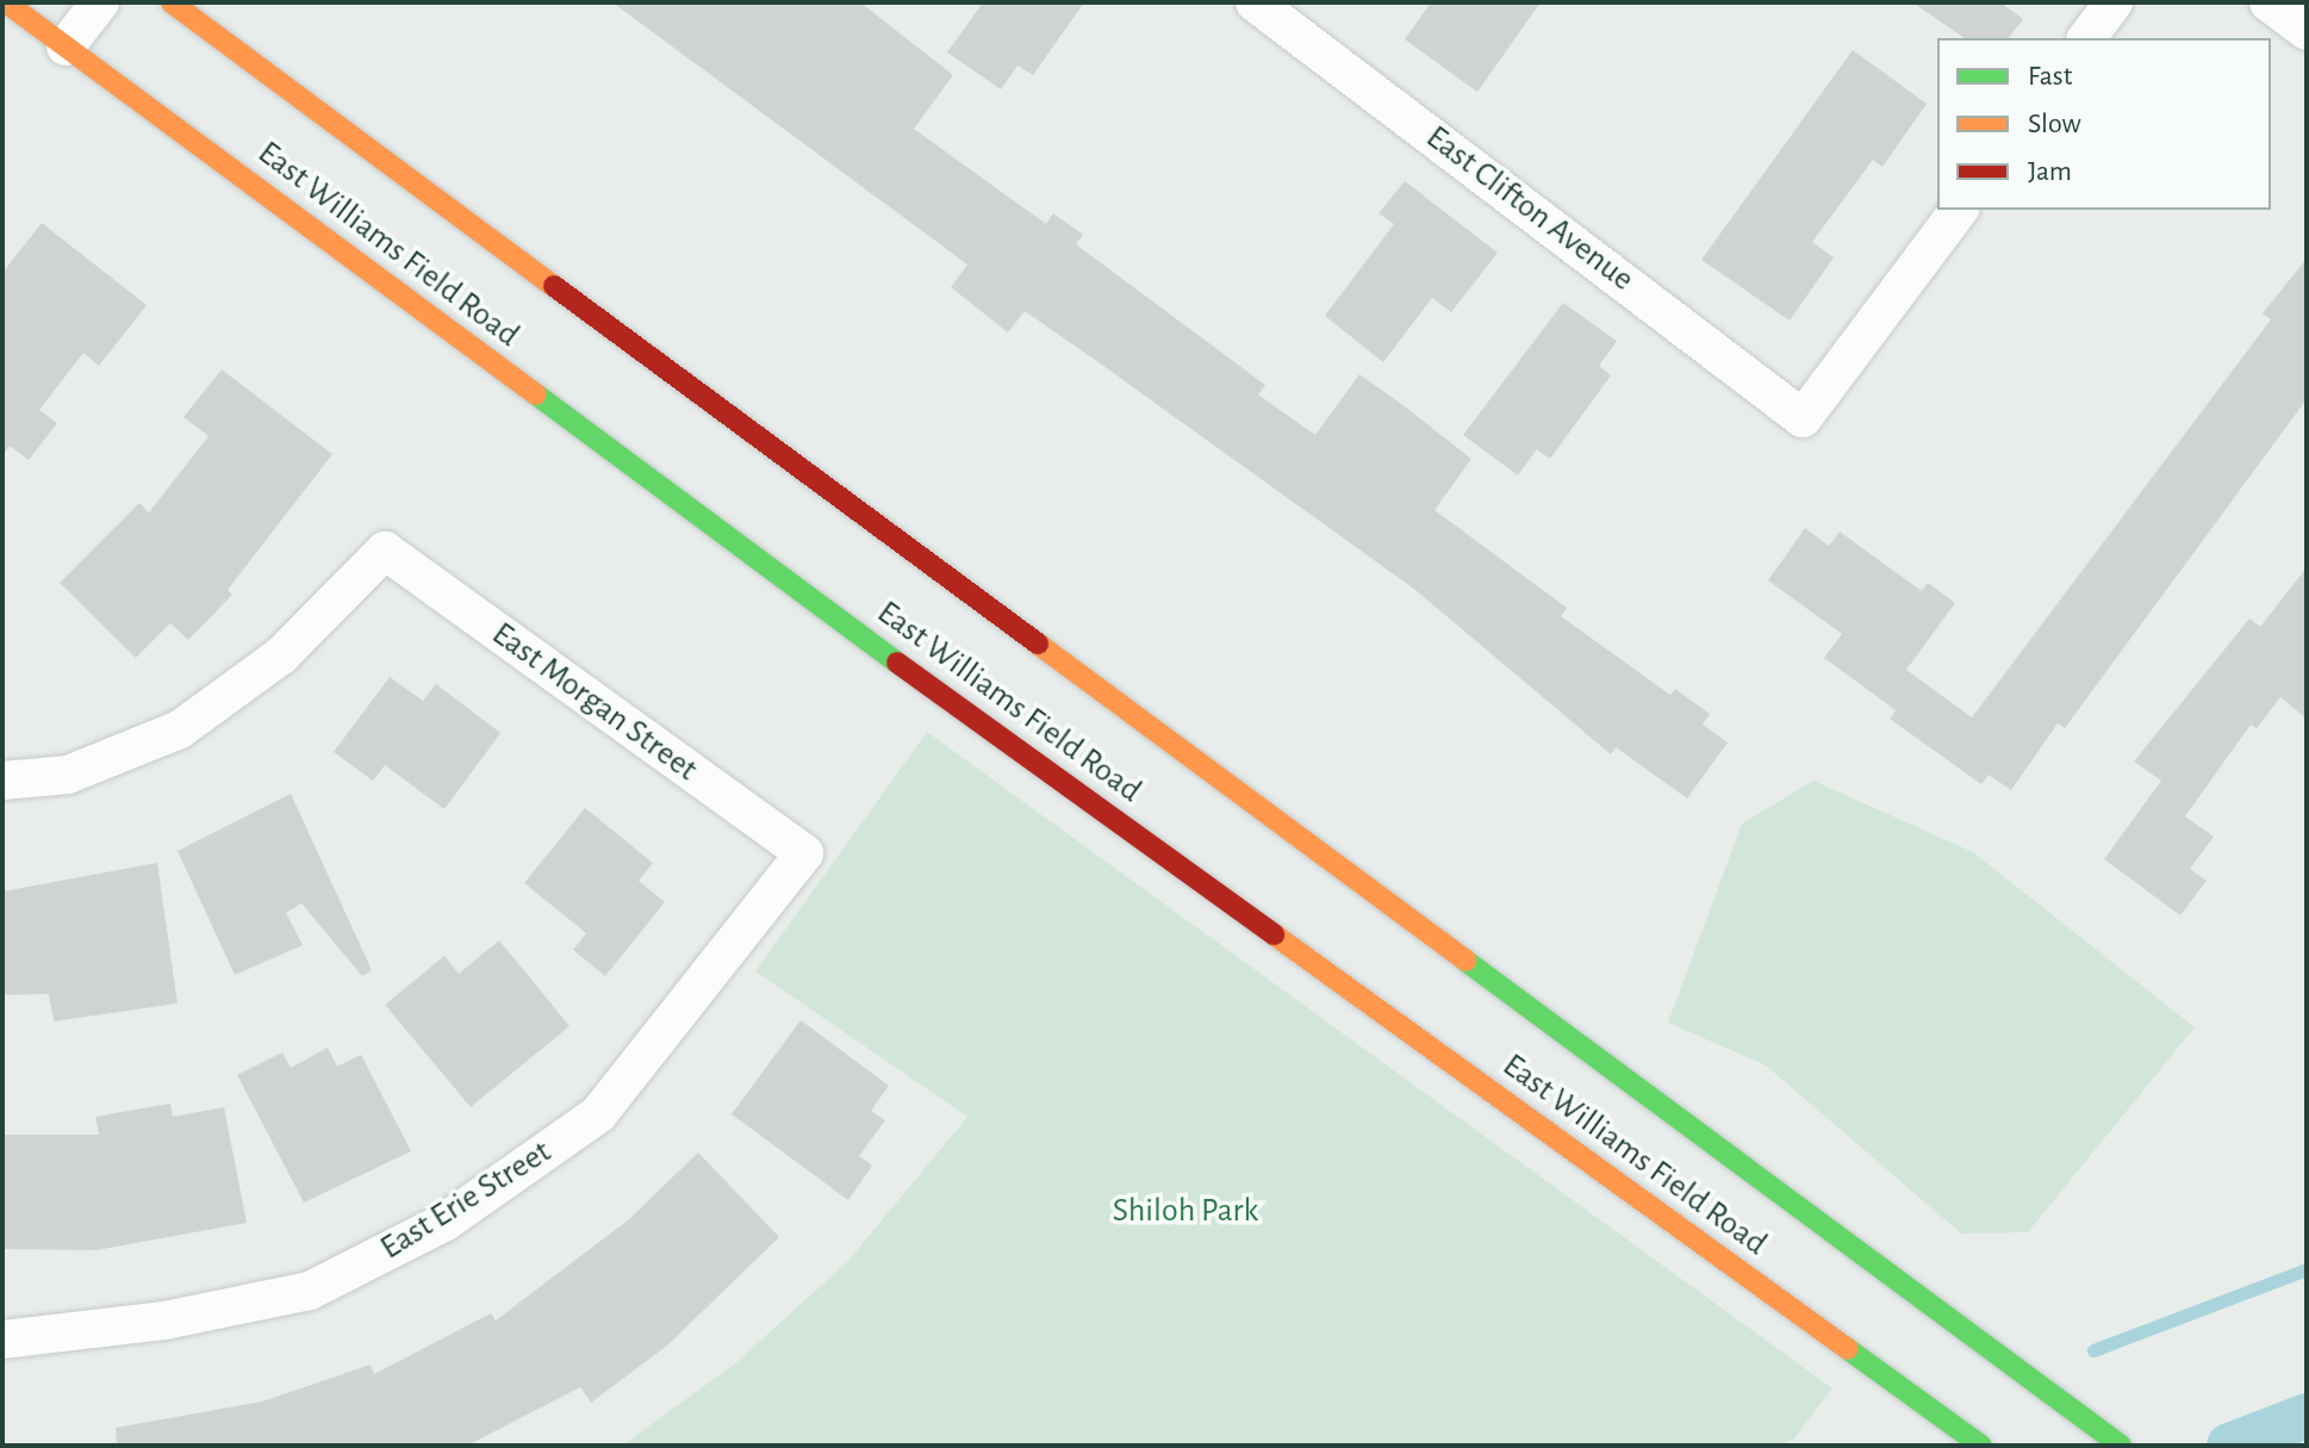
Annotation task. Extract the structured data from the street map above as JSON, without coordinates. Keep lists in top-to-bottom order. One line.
{"streets":{"main road":["East Williams Field Road"],"street":["East Clifton Avenue","East Morgan Street","East Erie Street"]},"crossings":[["East Morgan Street","East Erie Street"]],"parks":["Shiloh Park"],"legend":["Fast","Slow","Jam"]}
